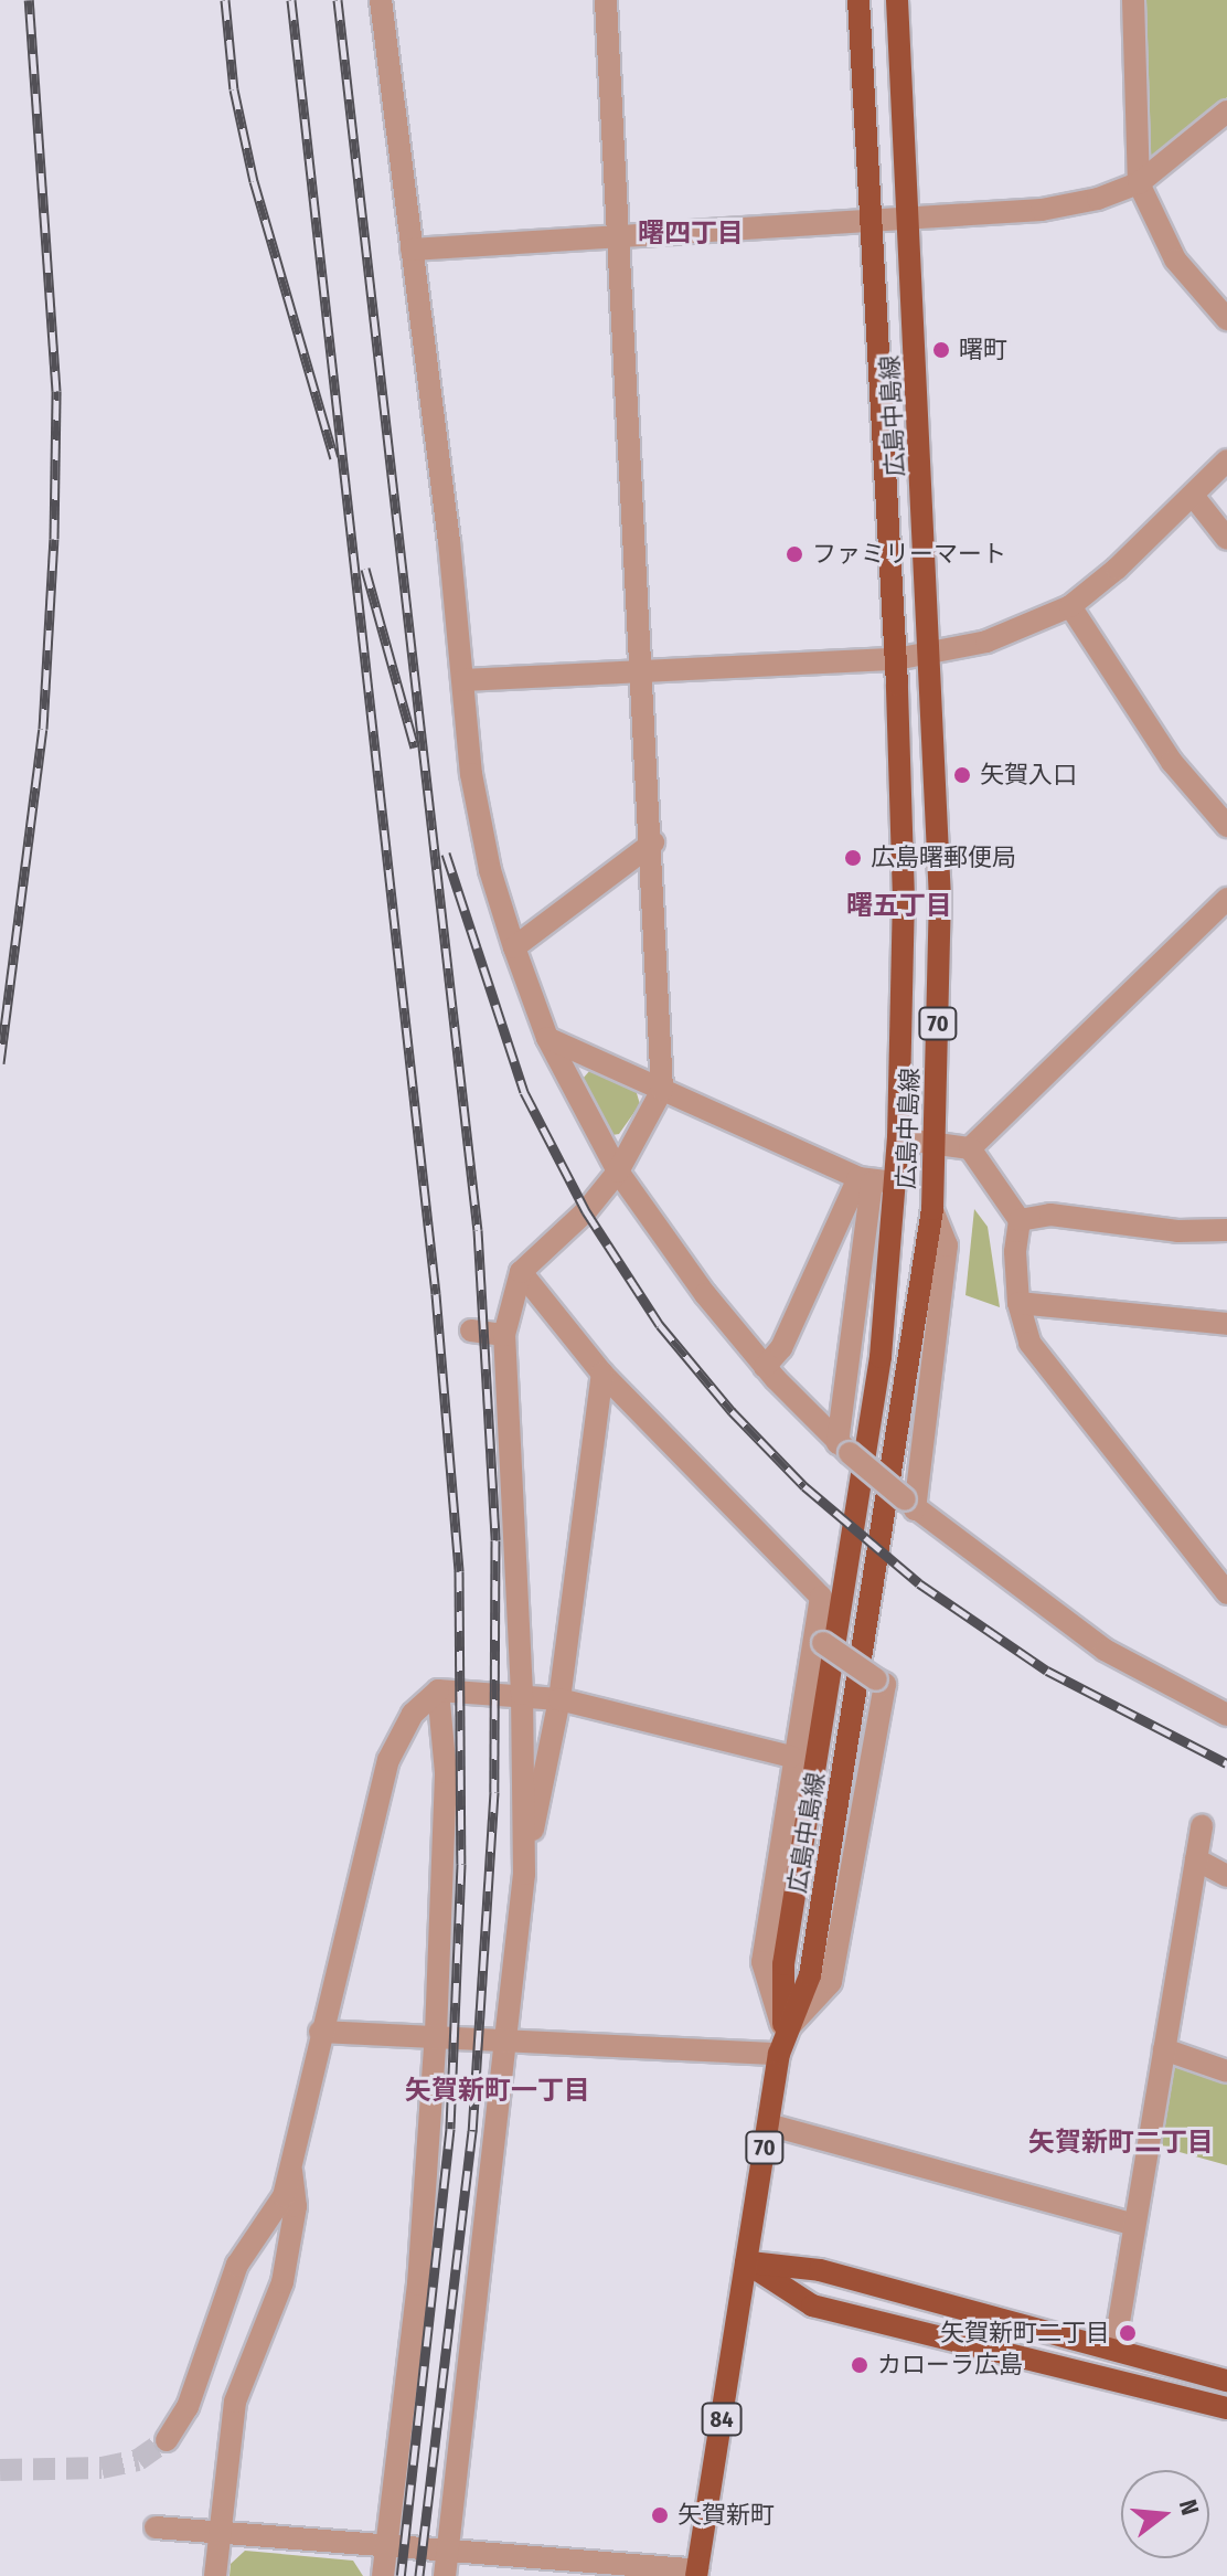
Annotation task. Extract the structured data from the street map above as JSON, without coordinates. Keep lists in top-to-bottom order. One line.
{"streets":{"main road":["広島中島線","70","84"]},"crossings":[["広島中島線","84"]],"districts":["曙四丁目","曙五丁目","矢賀新町一丁目","矢賀新町二丁目"],"places":["曙町","ファミリーマート","矢賀入口","広島曙郵便局","矢賀新町二丁目","カローラ広島","矢賀新町"],"north":"right"}
